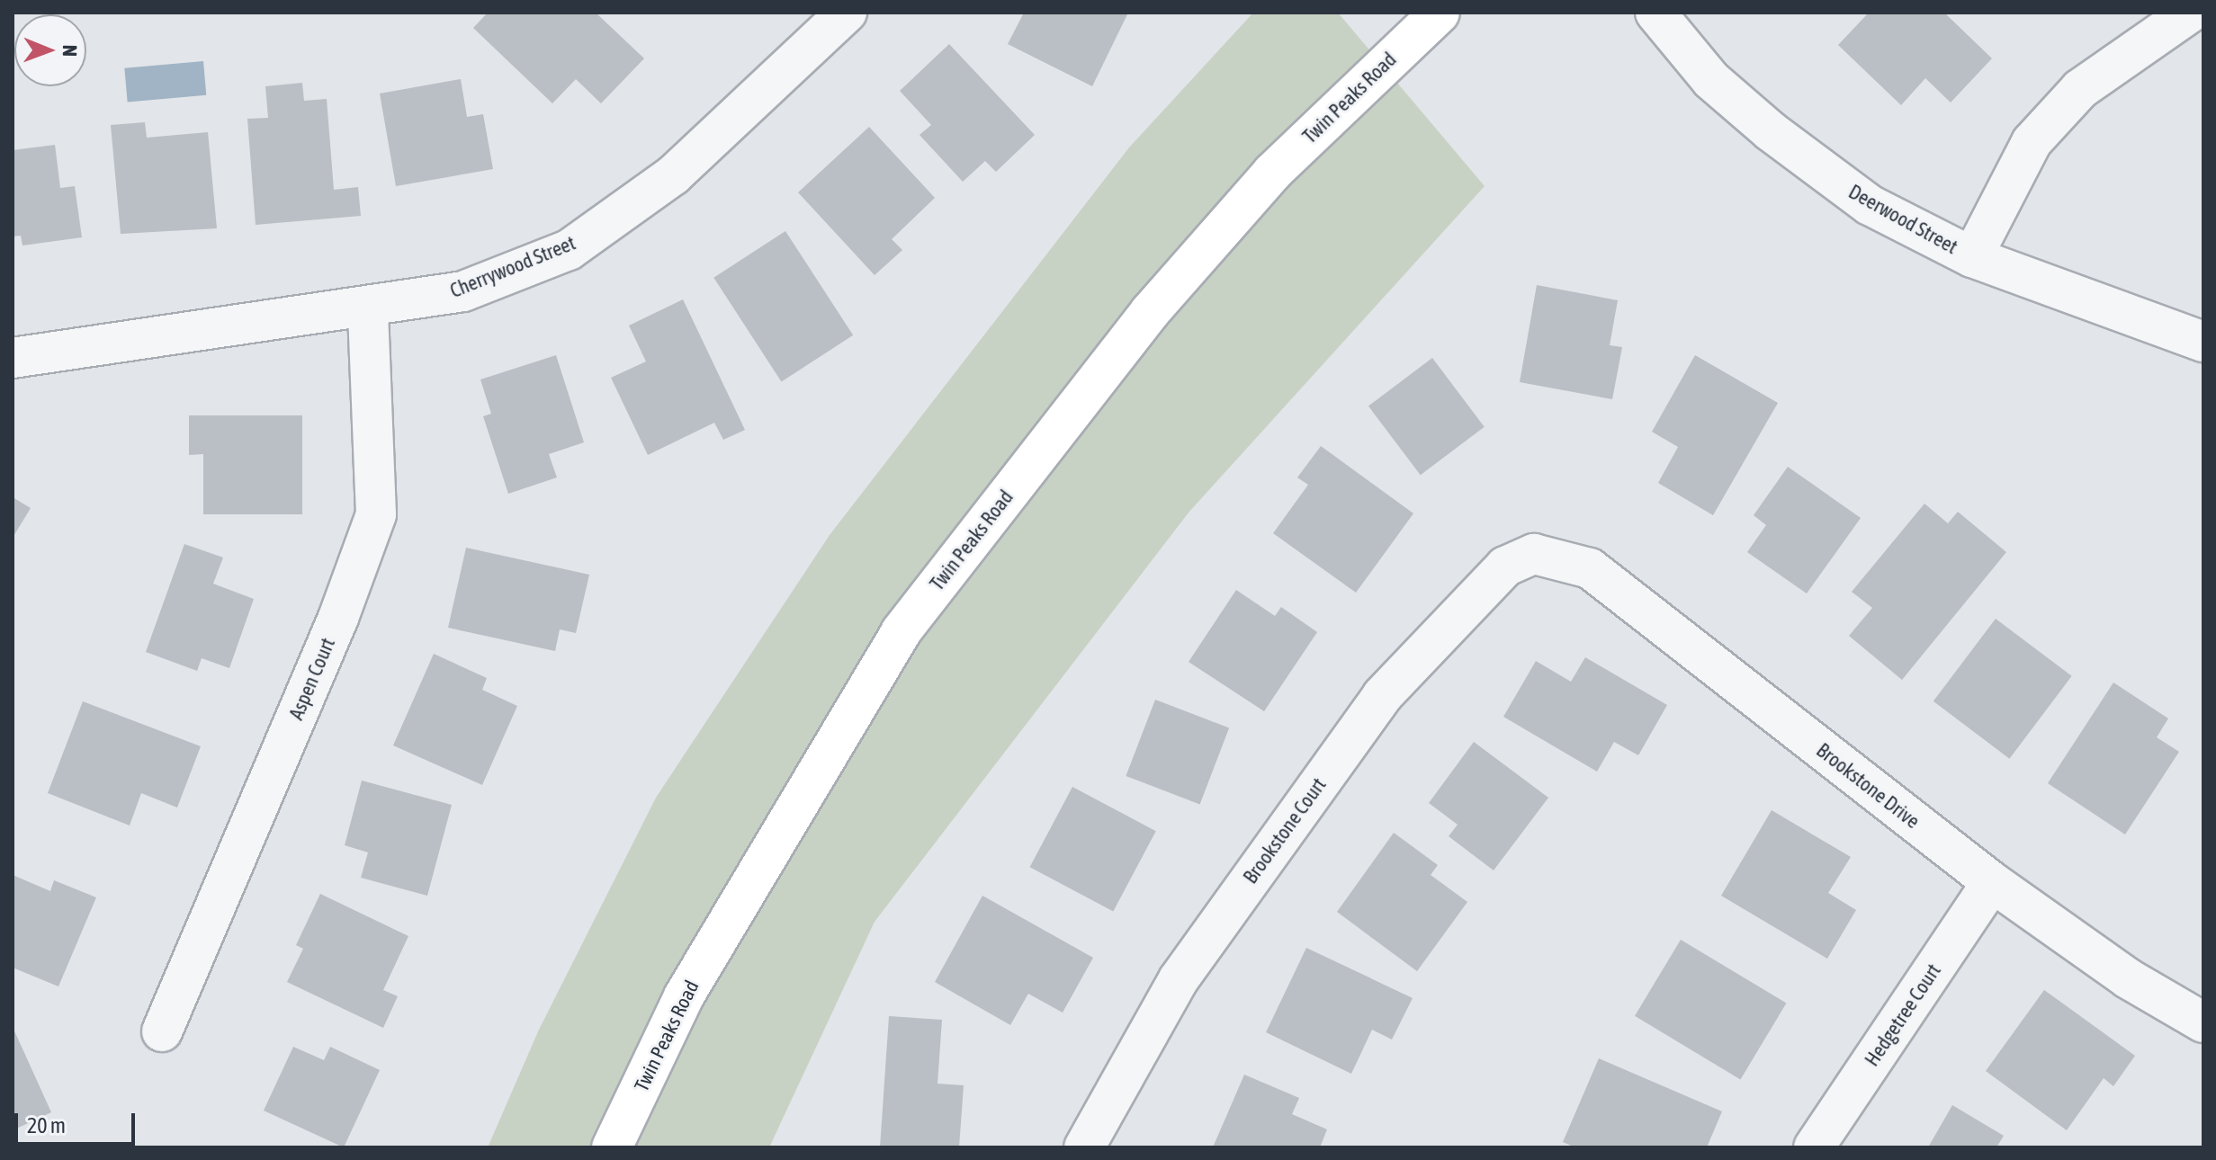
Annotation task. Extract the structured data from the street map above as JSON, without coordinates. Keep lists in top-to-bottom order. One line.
{"streets":{"main road":["Twin Peaks Road"],"street":["Deerwood Street","Cherrywood Street","Aspen Court","Brookstone Drive","Brookstone Court","Hedgetree Court"]},"crossings":[["Cherrywood Street","Aspen Court"],["Brookstone Drive","Brookstone Court"],["Brookstone Drive","Hedgetree Court"]],"scale_bar":"20 m","north":"right"}
